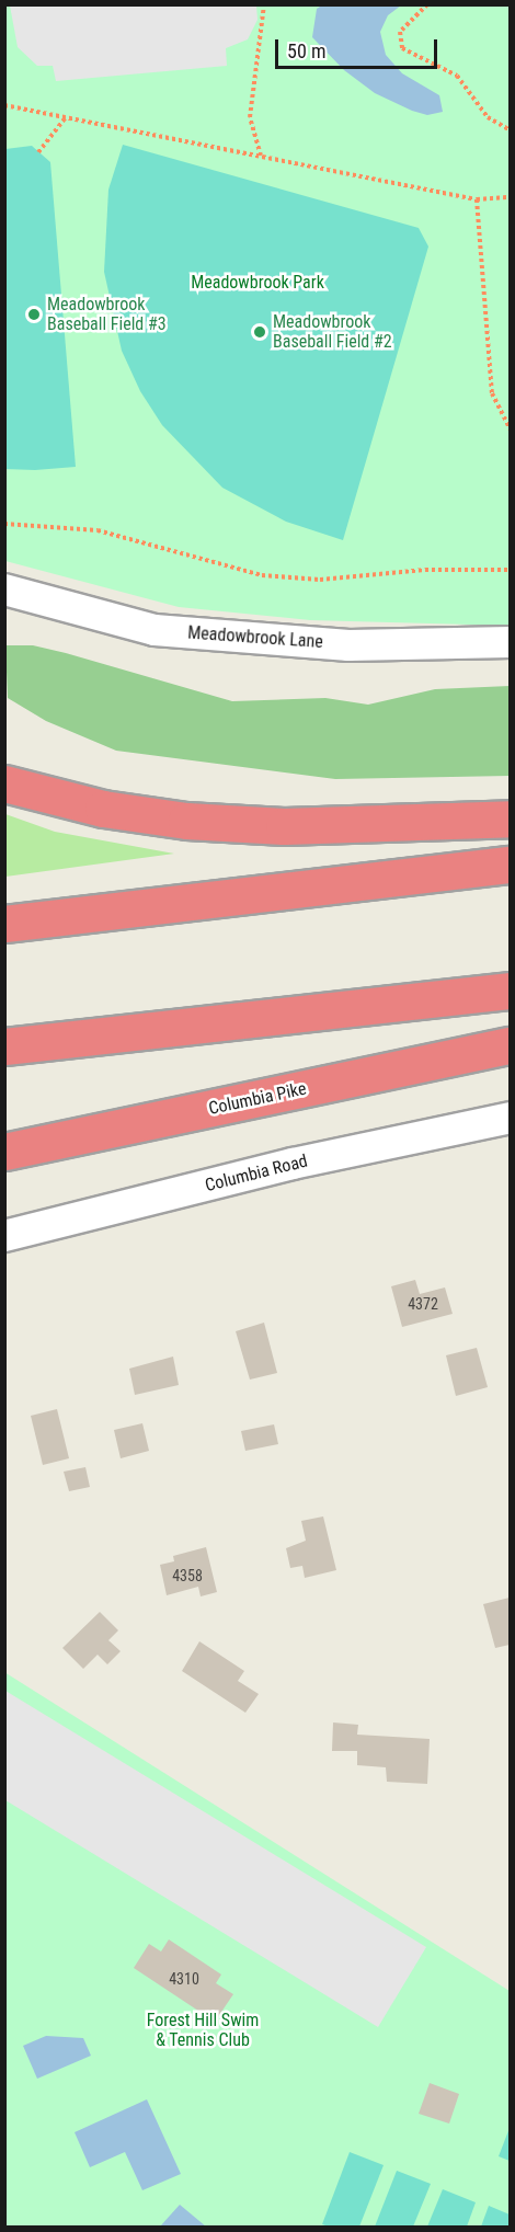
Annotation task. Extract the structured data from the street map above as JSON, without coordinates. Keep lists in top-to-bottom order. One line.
{"streets":{"highway":["Columbia Pike"],"street":["Meadowbrook Lane","Columbia Road"]},"parks":["Meadowbrook Park","Forest Hill Swim & Tennis Club"],"places":["Meadowbrook Baseball Field #3","Meadowbrook Baseball Field #2"],"house_numbers":["4372","4358","4310"],"scale_bar":"50 m"}
